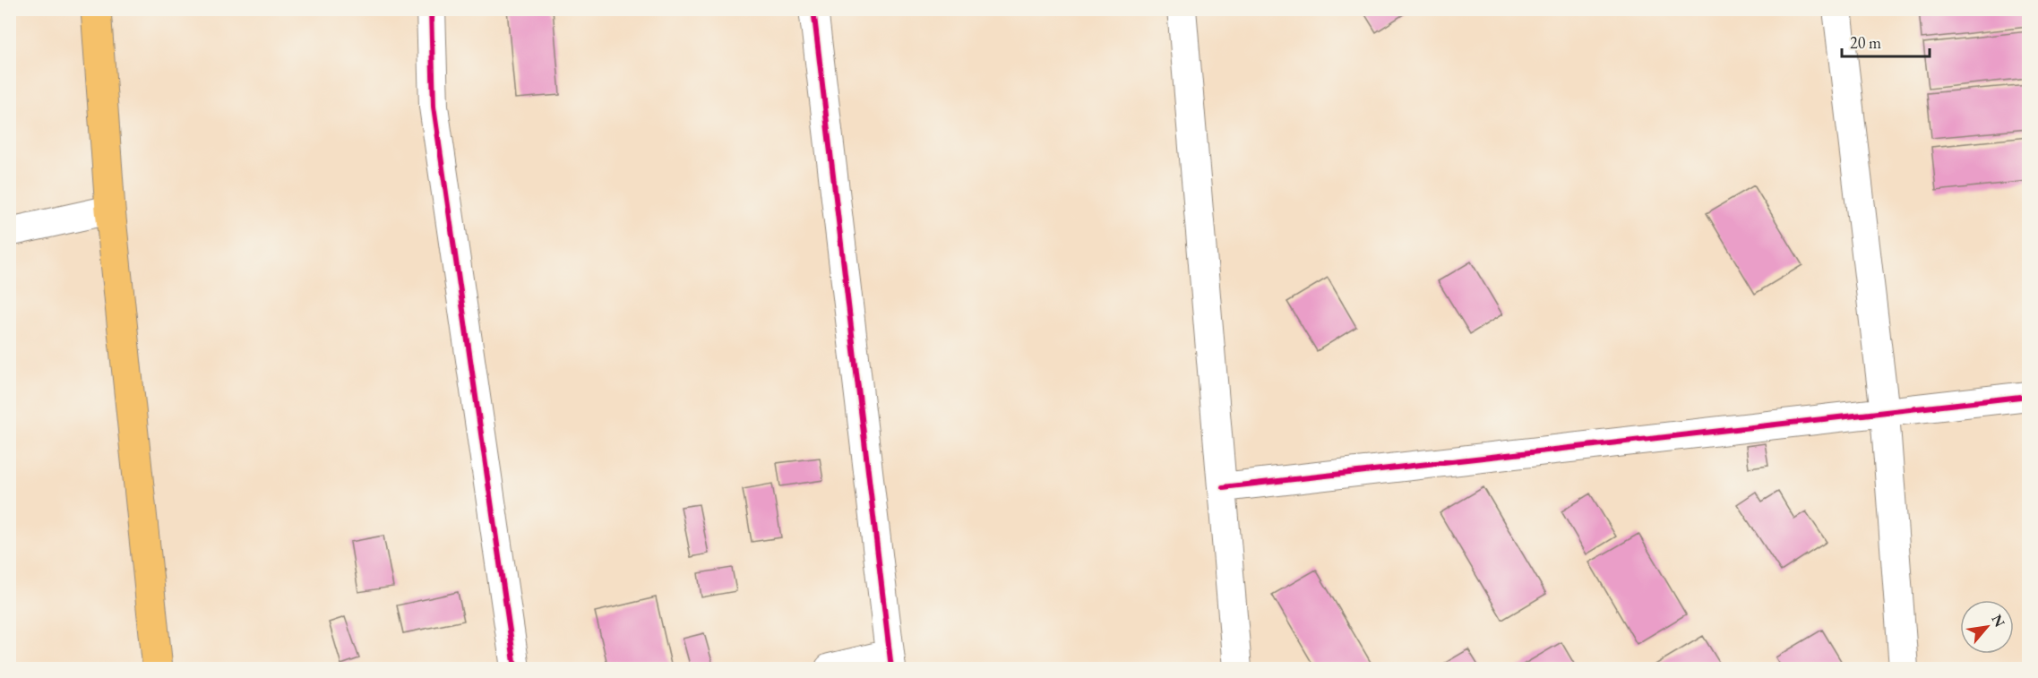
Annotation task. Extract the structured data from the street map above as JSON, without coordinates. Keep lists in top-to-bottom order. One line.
{"scale_bar":"20 m","north":"top right"}
